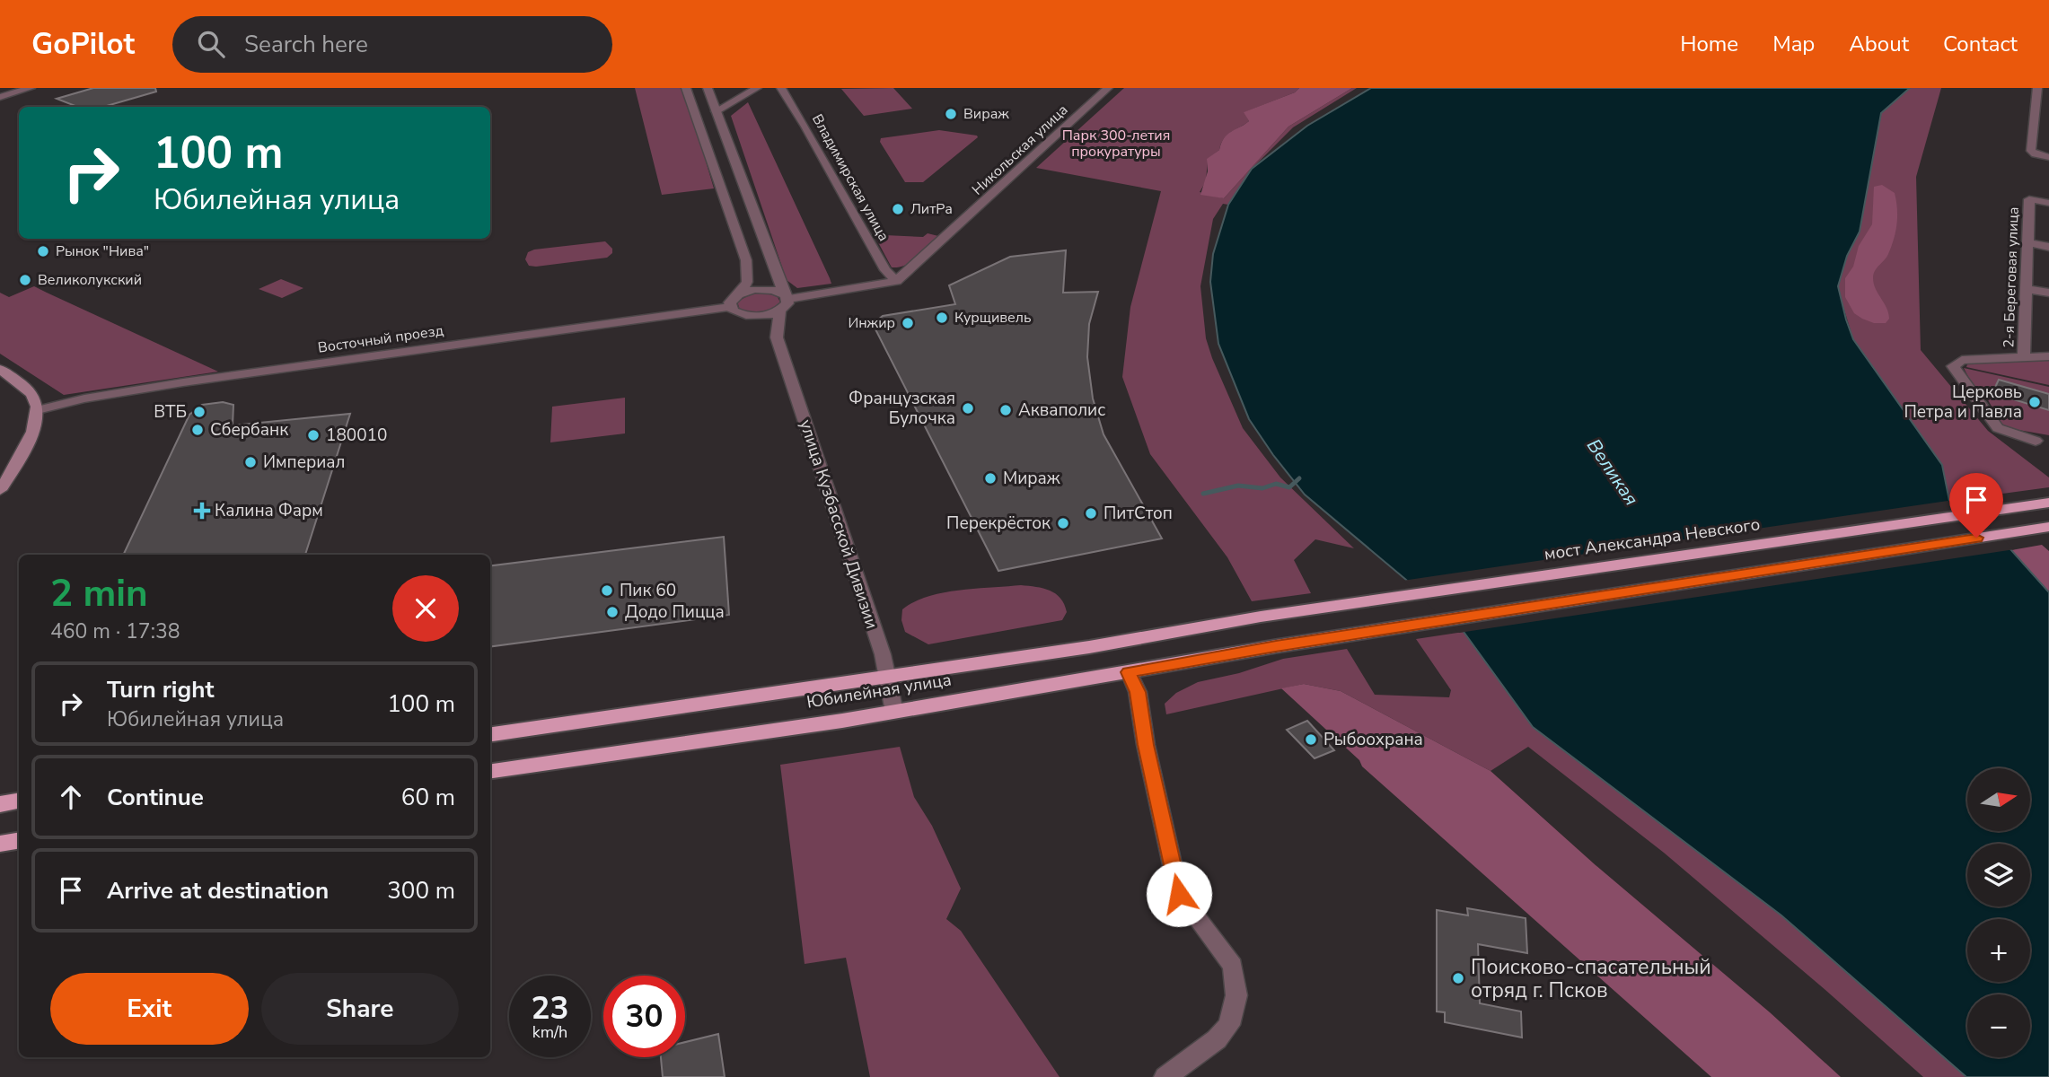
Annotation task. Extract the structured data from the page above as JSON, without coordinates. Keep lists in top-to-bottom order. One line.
{"streets":{"highway":["мост Александра Невского","Юбилейная улица"],"street":["Никольская улица","Владимирская улица","2-я Береговая улица","Восточный проезд","улица Кузбасской Дивизии"]},"crossings":[["Никольская улица","Владимирская улица"],["улица Кузбасской Дивизии","Юбилейная улица"],["мост Александра Невского","Юбилейная улица"]],"water":["Великая"],"parks":["Парк 300-летия прокуратуры"],"places":{"other":["Вираж","ЛитРа","Рынок \"Нива\"","Великолукский","Курщивель","Инжир","Церковь Петра и Павла","Французская Булочка","Акваполис","ВТБ","Сбербанк","180010","Империал","Мираж","ПитСтоп","Перекрёсток","Пик 60","Додо Пицца","Рыбоохрана","Поисково-спасательный отряд г. Псков"],"health":["Калина Фарм"]},"north":"right","page":{"header":"GoPilot","search":"Search here","nav":["Home","Map","About","Contact"],"turn":["100 m","Юбилейная улица"],"heading":["2 min","460 m · 17:38"],"list":[{"name":"Turn right","note":"Юбилейная улица","value":"100 m"},{"name":"Continue","value":"60 m"},{"name":"Arrive at destination","value":"300 m"}],"map_buttons":["+","−"],"buttons":["Exit","Share"],"speed":"23 km/h","limit":"30"}}
